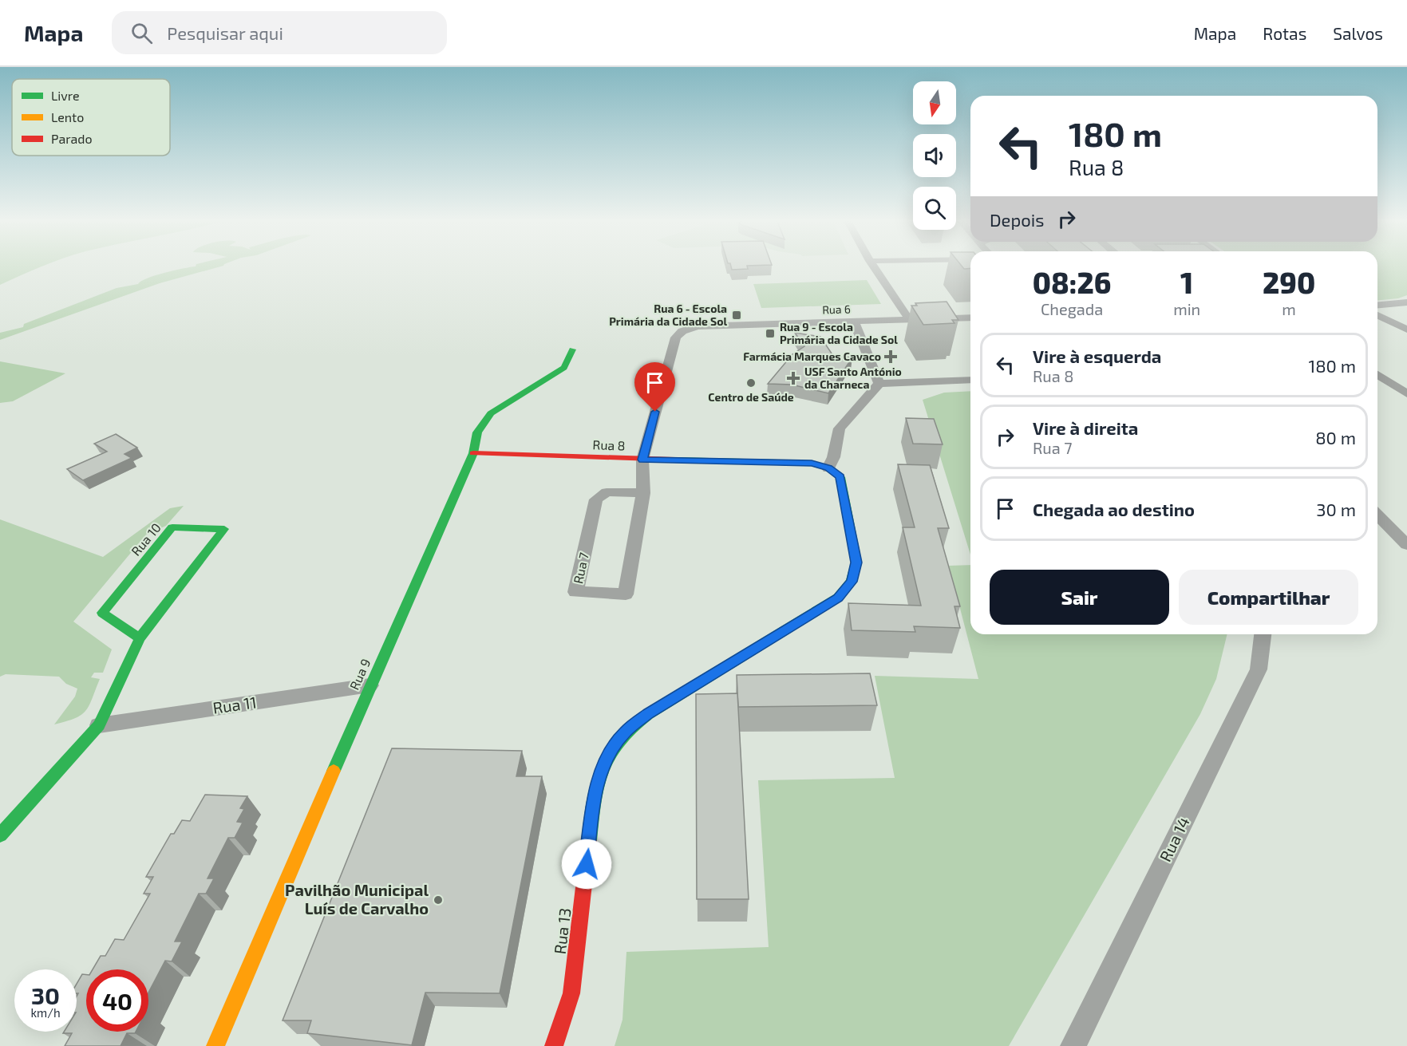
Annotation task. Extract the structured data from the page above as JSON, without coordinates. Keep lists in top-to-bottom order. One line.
{"streets":{"street":["Rua 6","Rua 8","Rua 10","Rua 7","Rua 9","Rua 11","Rua 14","Rua 13"]},"crossings":[["Rua 6","Rua 7"],["Rua 8","Rua 7"],["Rua 8","Rua 9"],["Rua 8","Rua 13"],["Rua 10","Rua 11"],["Rua 9","Rua 11"]],"places":{"transit":["Rua 6 - Escola Primária da Cidade Sol","Rua 9 - Escola Primária da Cidade Sol"],"health":["Farmácia Marques Cavaco","USF Santo António da Charneca"],"other":["Centro de Saúde","Pavilhão Municipal Luís de Carvalho"]},"legend":["Livre","Lento","Parado"],"north":"bottom","page":{"header":"Mapa","search":"Pesquisar aqui","nav":["Mapa","Rotas","Salvos"],"turn":["180 m","Rua 8"],"then":"Depois","eta":["08:26","Chegada","1","min","290","m"],"list":[{"name":"Vire à esquerda","note":"Rua 8","value":"180 m"},{"name":"Vire à direita","note":"Rua 7","value":"80 m"},{"name":"Chegada ao destino","value":"30 m"}],"buttons":["Sair","Compartilhar"],"speed":"30 km/h","limit":"40"}}
